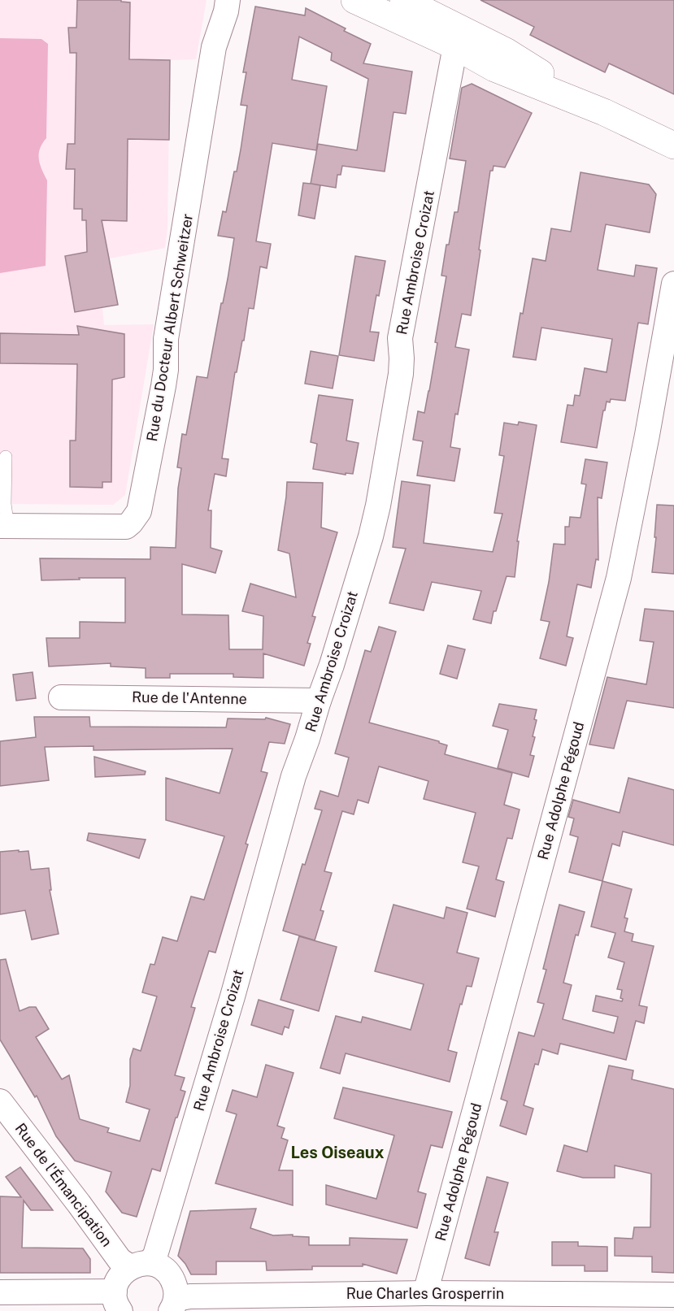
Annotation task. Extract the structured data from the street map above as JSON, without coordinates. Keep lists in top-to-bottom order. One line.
{"streets":{"street":["Rue Ambroise Croizat","Rue du Docteur Albert Schweitzer","Rue de l'Antenne","Rue Adolphe Pégoud","Rue de l'Émancipation","Rue Charles Grosperrin"]},"crossings":[["Rue Ambroise Croizat","Rue de l'Antenne"],["Rue Ambroise Croizat","Rue de l'Émancipation"],["Rue Adolphe Pégoud","Rue Charles Grosperrin"],["Rue de l'Émancipation","Rue Charles Grosperrin"]],"districts":["Les Oiseaux"]}
